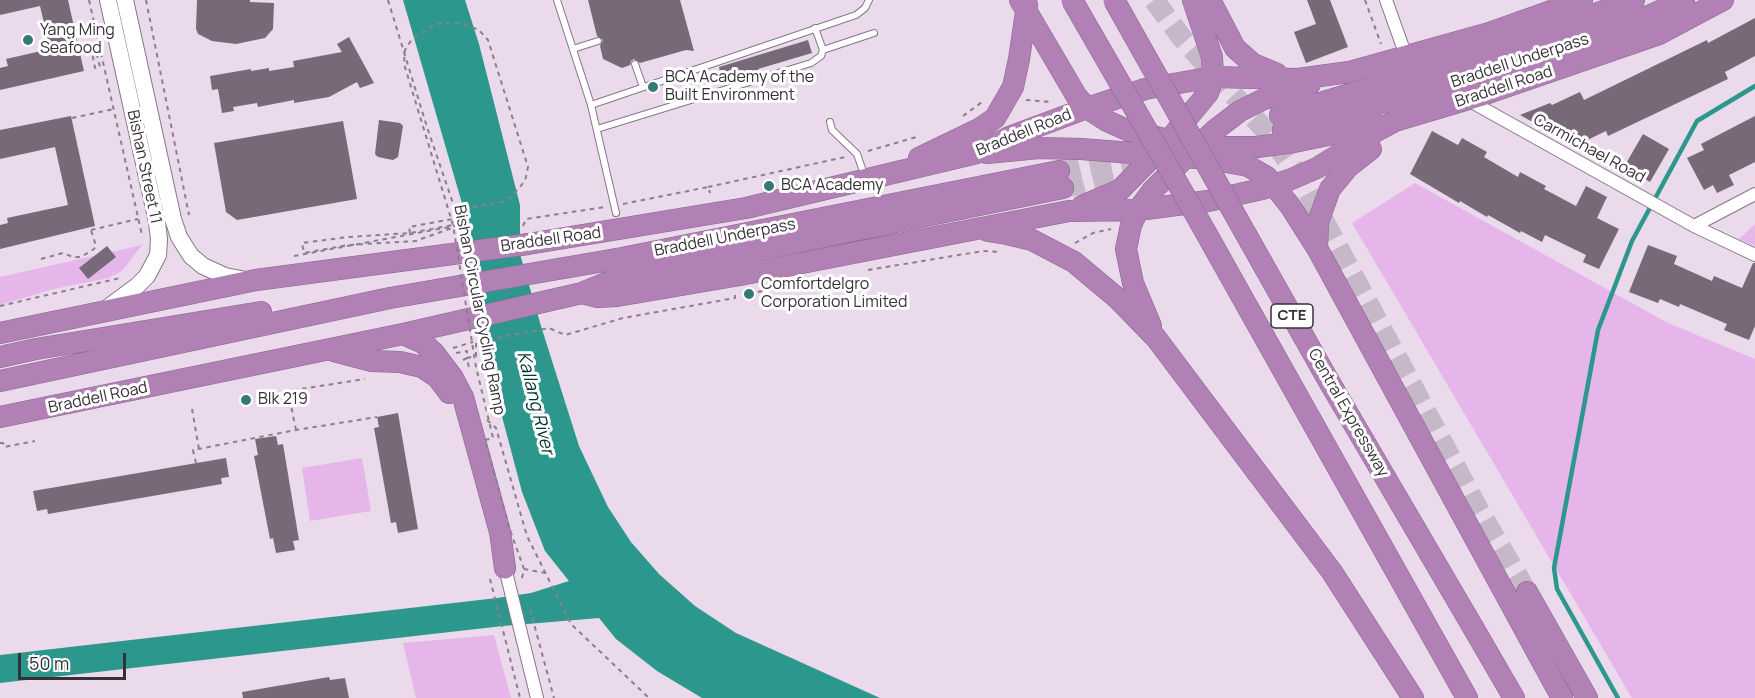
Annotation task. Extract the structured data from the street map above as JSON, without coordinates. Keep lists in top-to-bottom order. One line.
{"streets":{"highway":["Braddell Underpass","Braddell Road","CTE","Central Expressway"],"street":["Carmichael Road","Bishan Street 11"],"path":["Bishan Circular Cycling Ramp"]},"crossings":[["Braddell Underpass","Braddell Road"],["Braddell Road","Carmichael Road"],["Braddell Road","Bishan Street 11"]],"water":["Kallang River"],"places":["Yang Ming Seafood","BCA Academy of the Built Environment","BCA Academy","Comfortdelgro Corporation Limited","Blk 219"],"scale_bar":"50 m"}
